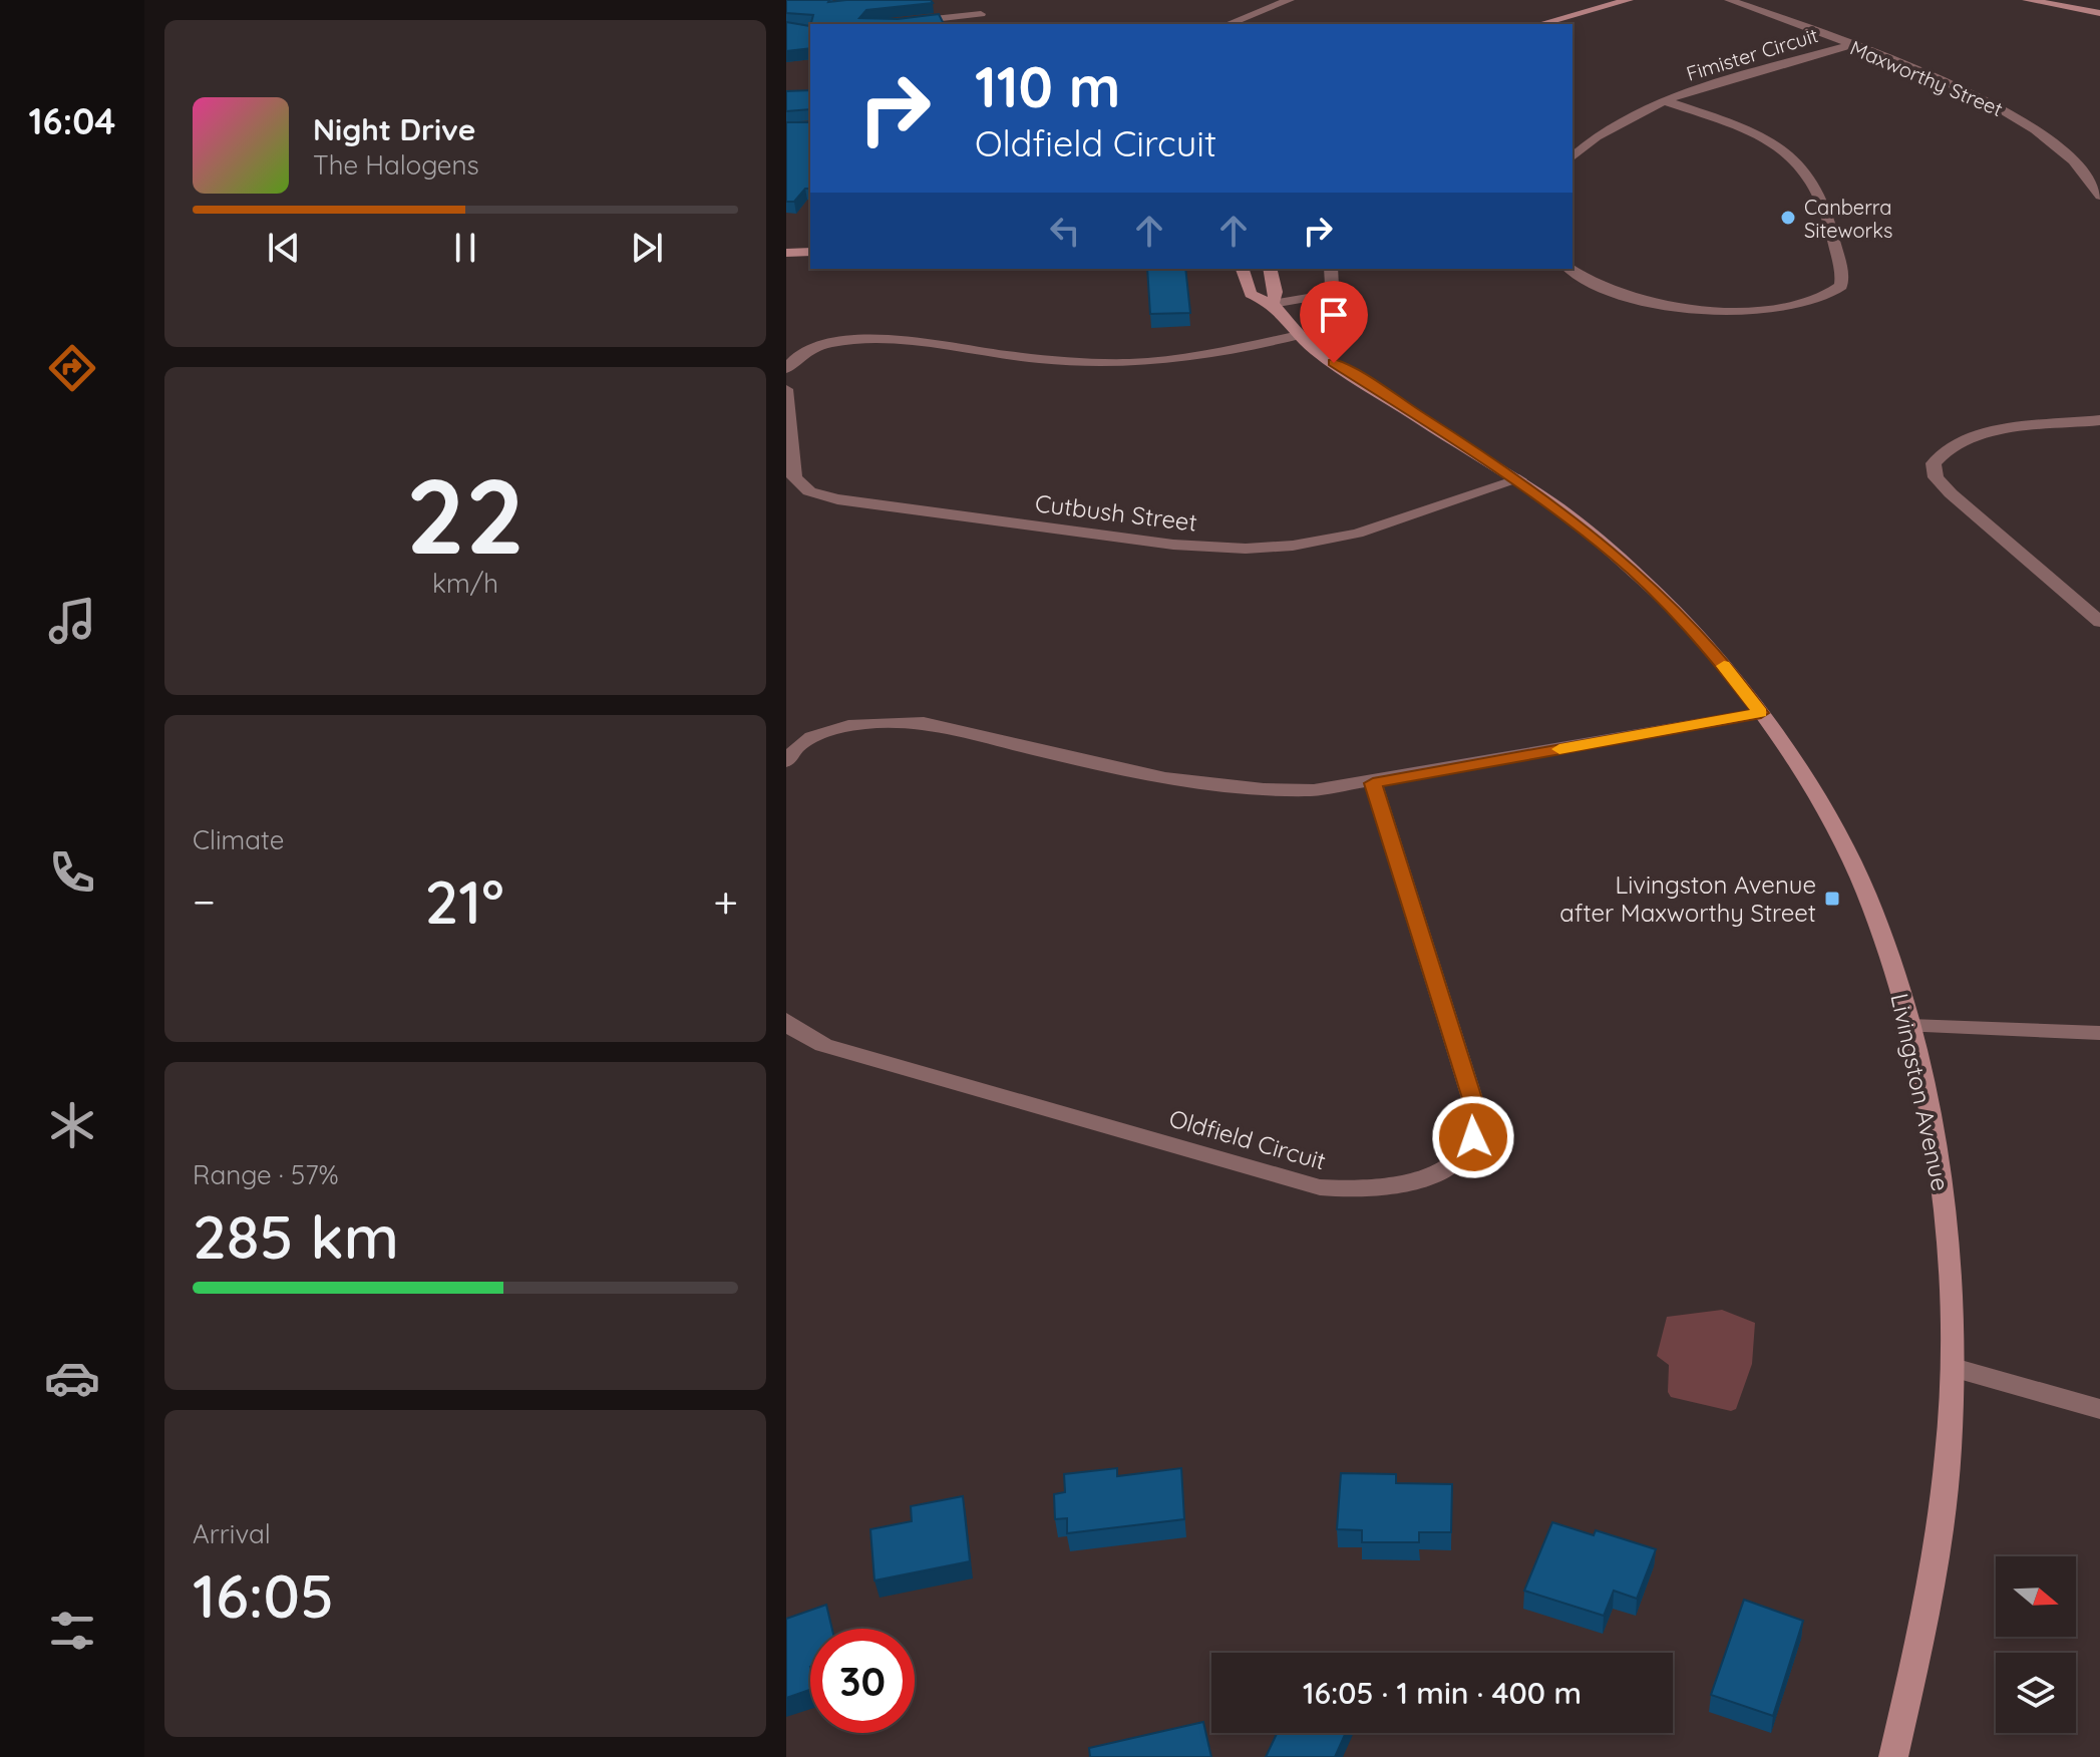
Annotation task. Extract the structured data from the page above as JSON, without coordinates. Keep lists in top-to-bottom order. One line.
{"streets":{"street":["Fimister Circuit","Maxworthy Street","Cutbush Street","Livingston Avenue","Oldfield Circuit"]},"crossings":[["Fimister Circuit","Maxworthy Street"],["Cutbush Street","Livingston Avenue"]],"places":{"other":["Canberra Siteworks"],"transit":["Livingston Avenue after Maxworthy Street"]},"north":"right","page":{"tabs":"16:04","turn":["110 m","Oldfield Circuit"],"song":["Night Drive","The Halogens"],"tile":[["22","km/h"],"Climate",["Range · 57%","285 km"],["Arrival","16:05"]],"heat":["−","21°","+"],"limit":"30","trip":"16:05 · 1 min · 400 m"}}
